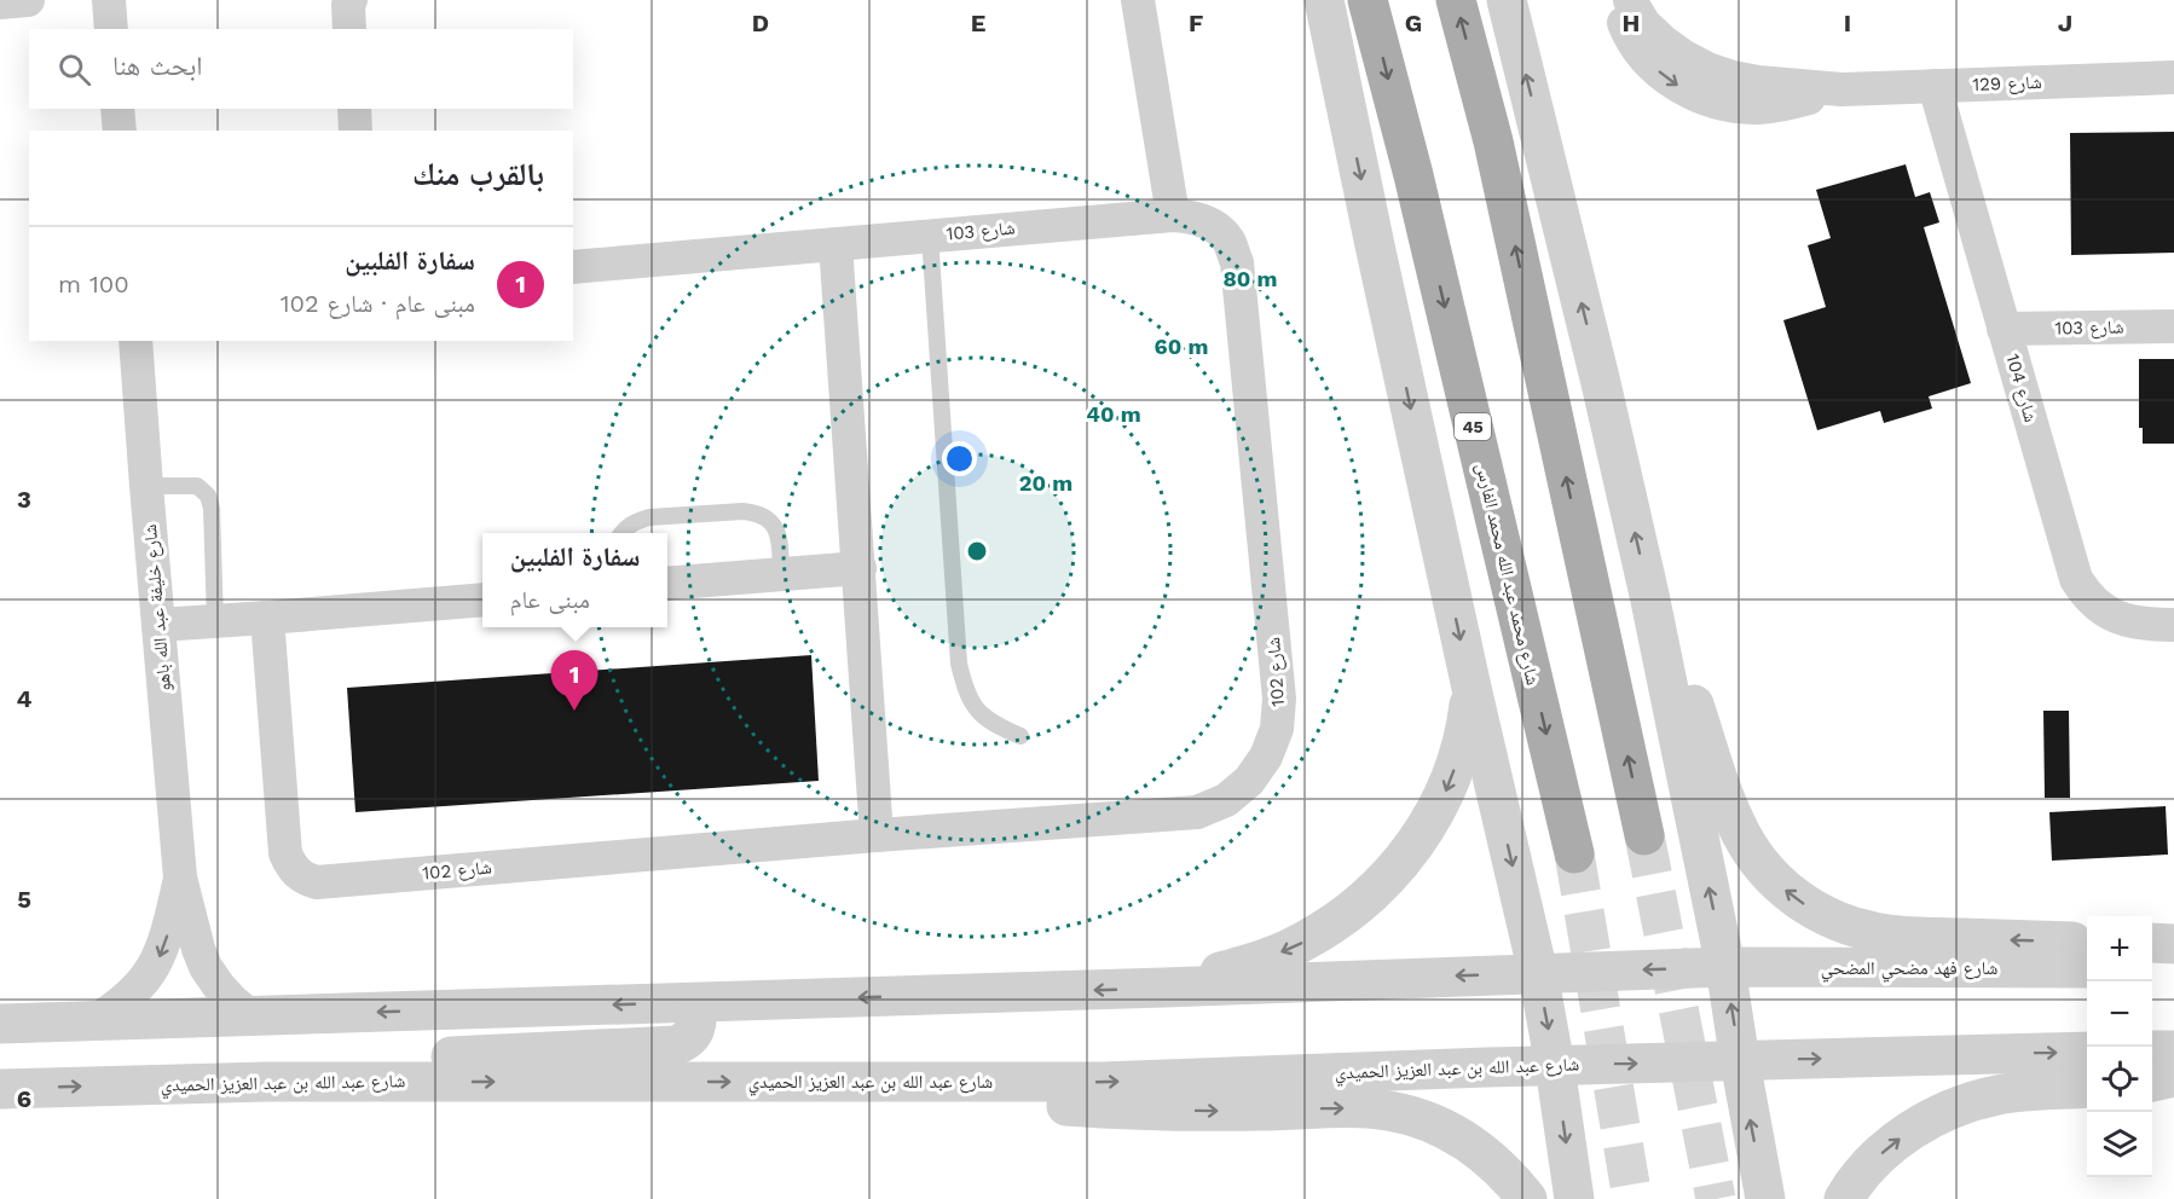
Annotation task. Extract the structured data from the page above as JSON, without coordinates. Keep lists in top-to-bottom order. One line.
{"streets":{"main road":["45","شارع محمد عبد الله محمد الفارس"],"street":["شارع 129","شارع 103","شارع 104","شارع خليفة عبد الله باهو","شارع 102","شارع فهد مضحي المضحي","شارع عبد الله بن عبد العزيز الحميدي"]},"crossings":[["شارع 129","شارع 104"],["شارع 103","شارع 104"],["شارع 103","شارع 102"]],"page":{"search":"ابحث هنا","heading":"بالقرب منك","list":[{"mark":"1","name":"سفارة الفلبين","note":"مبنى عام · شارع 102","value":"100 m"}],"popup":["سفارة الفلبين","مبنى عام"],"pins":"1","map_buttons":["+","−"]},"grid":{"columns":["D","E","F","G","H","I","J"],"rows":["3","4","5","6"]},"rings":["80 m","60 m","40 m","20 m"]}
